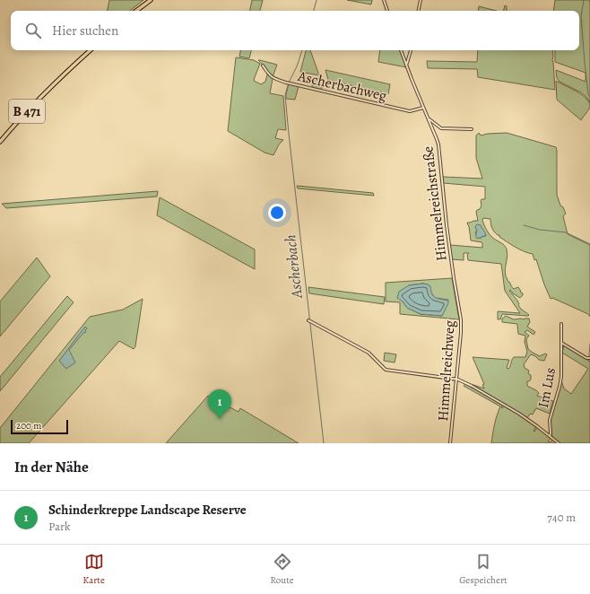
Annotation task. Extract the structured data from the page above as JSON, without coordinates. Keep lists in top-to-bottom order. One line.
{"streets":{"highway":["B 471"],"street":["Ascherbachweg","Himmelreichstraße","Himmelreichweg","Im Lus"]},"crossings":[["Ascherbachweg","Himmelreichstraße"],["Himmelreichstraße","Himmelreichweg"]],"water":["Ascherbach"],"scale_bar":"200 m","page":{"search":"Hier suchen","pins":"1","scale":"200 m","heading":"In der Nähe","list":[{"mark":"1","name":"Schinderkreppe Landscape Reserve","note":"Park","value":"740 m"}],"nav":["Karte","Route","Gespeichert"]}}
